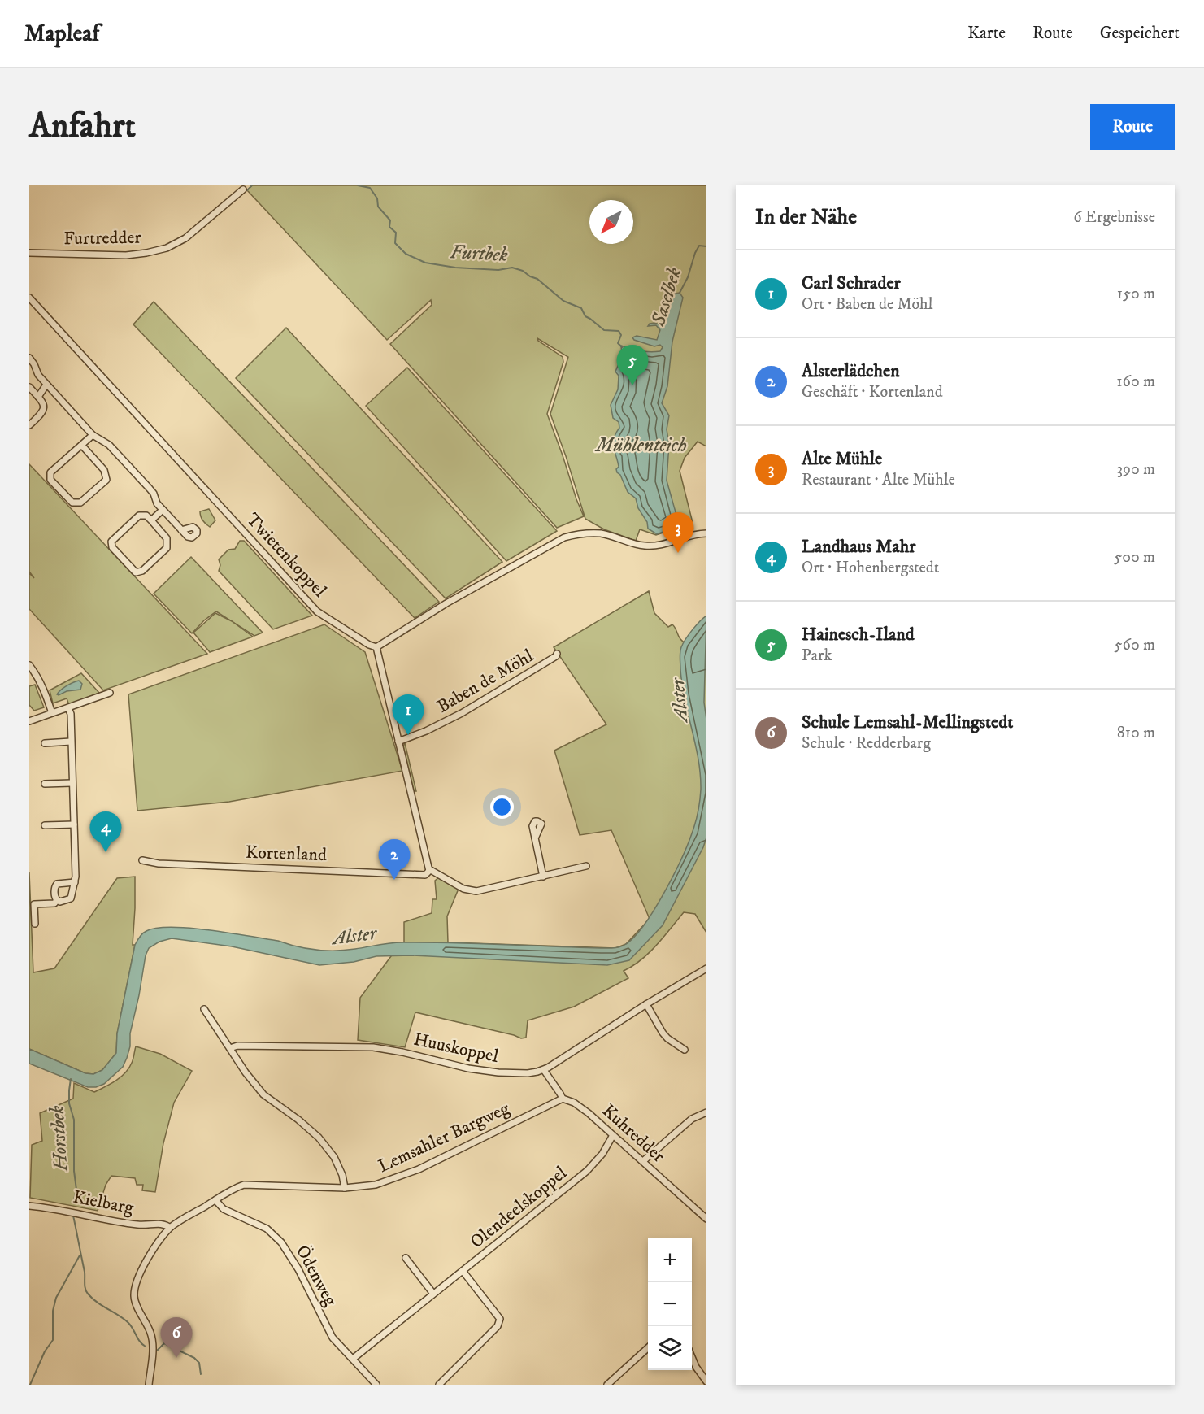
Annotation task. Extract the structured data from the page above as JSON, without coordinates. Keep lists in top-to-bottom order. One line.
{"streets":{"street":["Furtredder","Twietenkoppel","Baben de Möhl","Kortenland","Huuskoppel","Kuhredder","Lemsahler Bargweg","Kielbarg","Olendeelskoppel","Ödenweg"]},"crossings":[["Huuskoppel","Kuhredder"],["Kuhredder","Lemsahler Bargweg"],["Kuhredder","Olendeelskoppel"],["Lemsahler Bargweg","Kielbarg"],["Lemsahler Bargweg","Ödenweg"],["Olendeelskoppel","Ödenweg"]],"water":["Furtbek","Saselbek","Mühlenteich","Alster","Horstbek"],"north":"bottom left","page":{"header":"Mapleaf","nav":["Karte","Route","Gespeichert"],"buttons":"Route","title":"Anfahrt","heading":["In der Nähe","6 Ergebnisse"],"list":[{"mark":"1","name":"Carl Schrader","note":"Ort · Baben de Möhl","value":"150 m"},{"mark":"2","name":"Alsterlädchen","note":"Geschäft · Kortenland","value":"160 m"},{"mark":"3","name":"Alte Mühle","note":"Restaurant · Alte Mühle","value":"390 m"},{"mark":"4","name":"Landhaus Mahr","note":"Ort · Hohenbergstedt","value":"500 m"},{"mark":"5","name":"Hainesch-Iland","note":"Park","value":"560 m"},{"mark":"6","name":"Schule Lemsahl-Mellingstedt","note":"Schule · Redderbarg","value":"810 m"}],"pins":["5","3","1","4","2","6"],"map_buttons":["+","−"]}}
